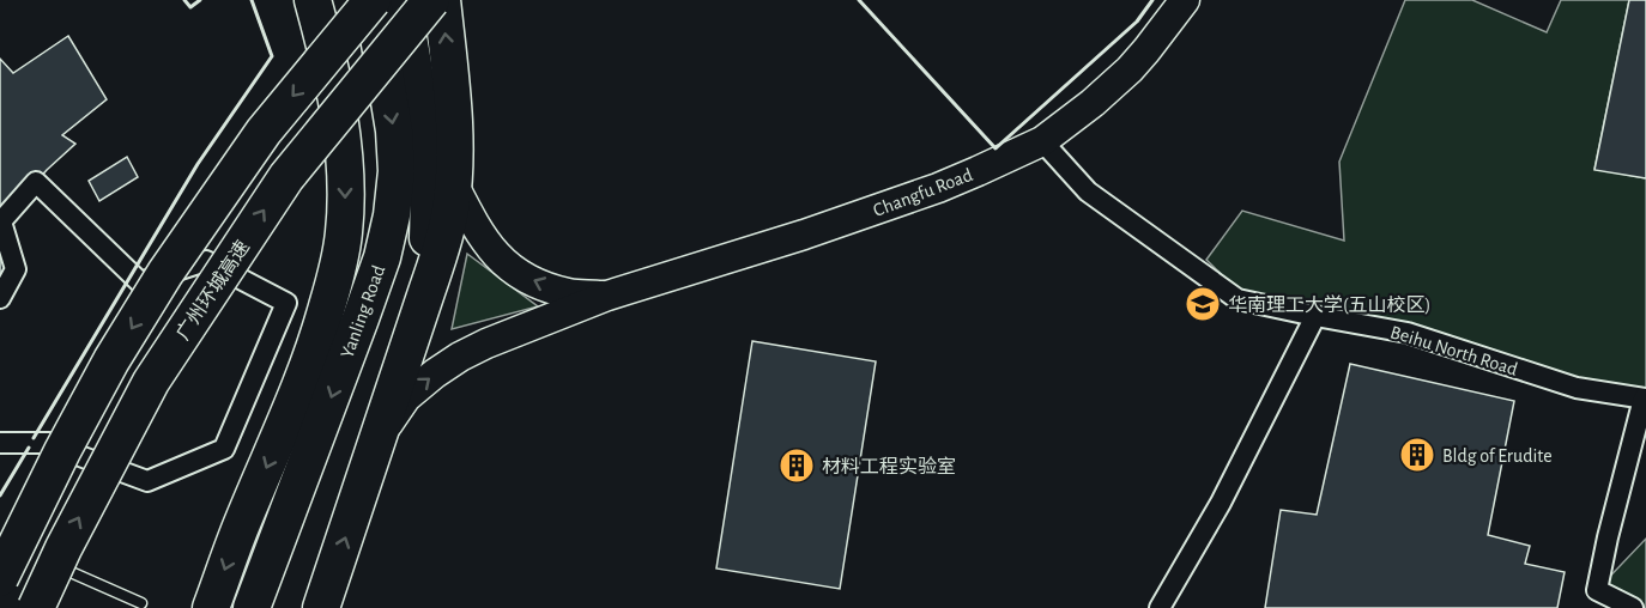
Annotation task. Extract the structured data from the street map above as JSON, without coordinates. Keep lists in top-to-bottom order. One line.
{"streets":{"highway":["广州环城高速","Yanling Road"],"street":["Changfu Road","Beihu North Road"]},"crossings":[["Changfu Road","Beihu North Road"],["广州环城高速","Yanling Road"]],"places":{"school or university":["华南理工大学(五山校区)"],"building":["Bldg of Erudite","材料工程实验室"]}}
